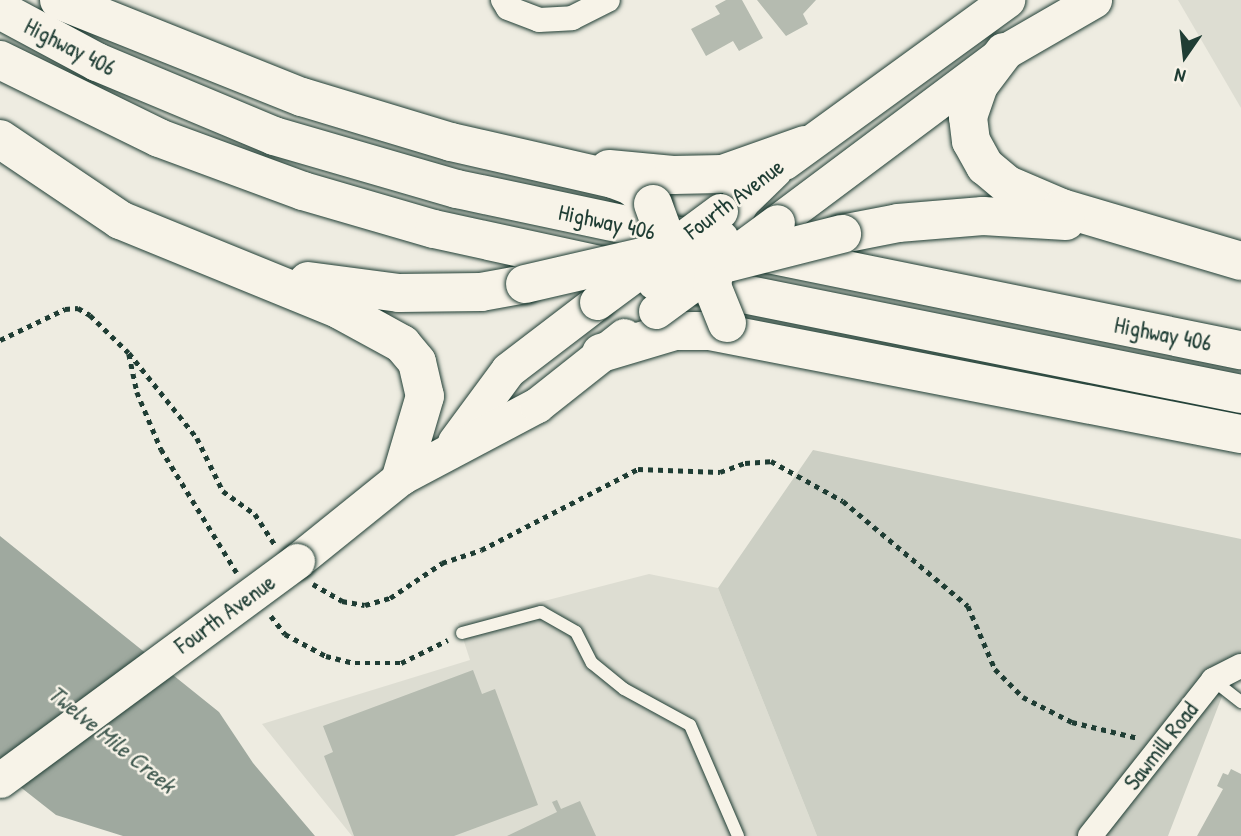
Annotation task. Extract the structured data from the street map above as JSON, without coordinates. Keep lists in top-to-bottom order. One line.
{"streets":{"highway":["Highway 406"],"main road":["Fourth Avenue"],"street":["Sawmill Road"]},"water":["Twelve Mile Creek"],"north":"bottom"}
